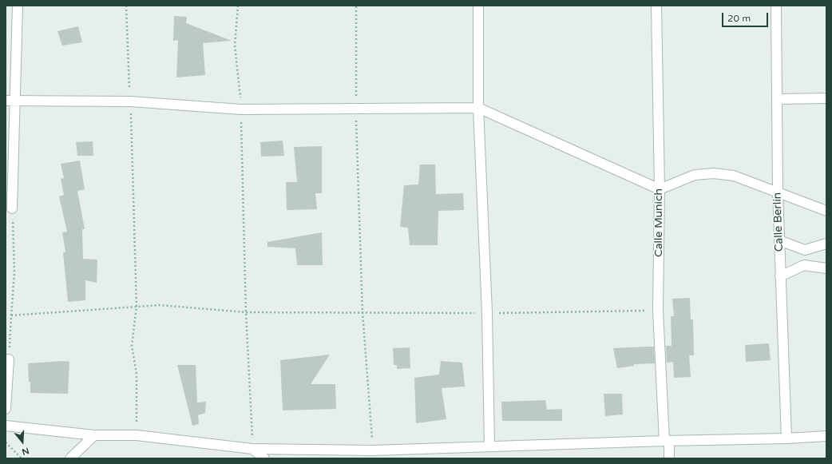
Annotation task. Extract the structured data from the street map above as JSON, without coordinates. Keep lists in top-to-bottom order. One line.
{"streets":{"street":["Calle Berlín","Calle Munich"]},"scale_bar":"20 m","north":"bottom"}
